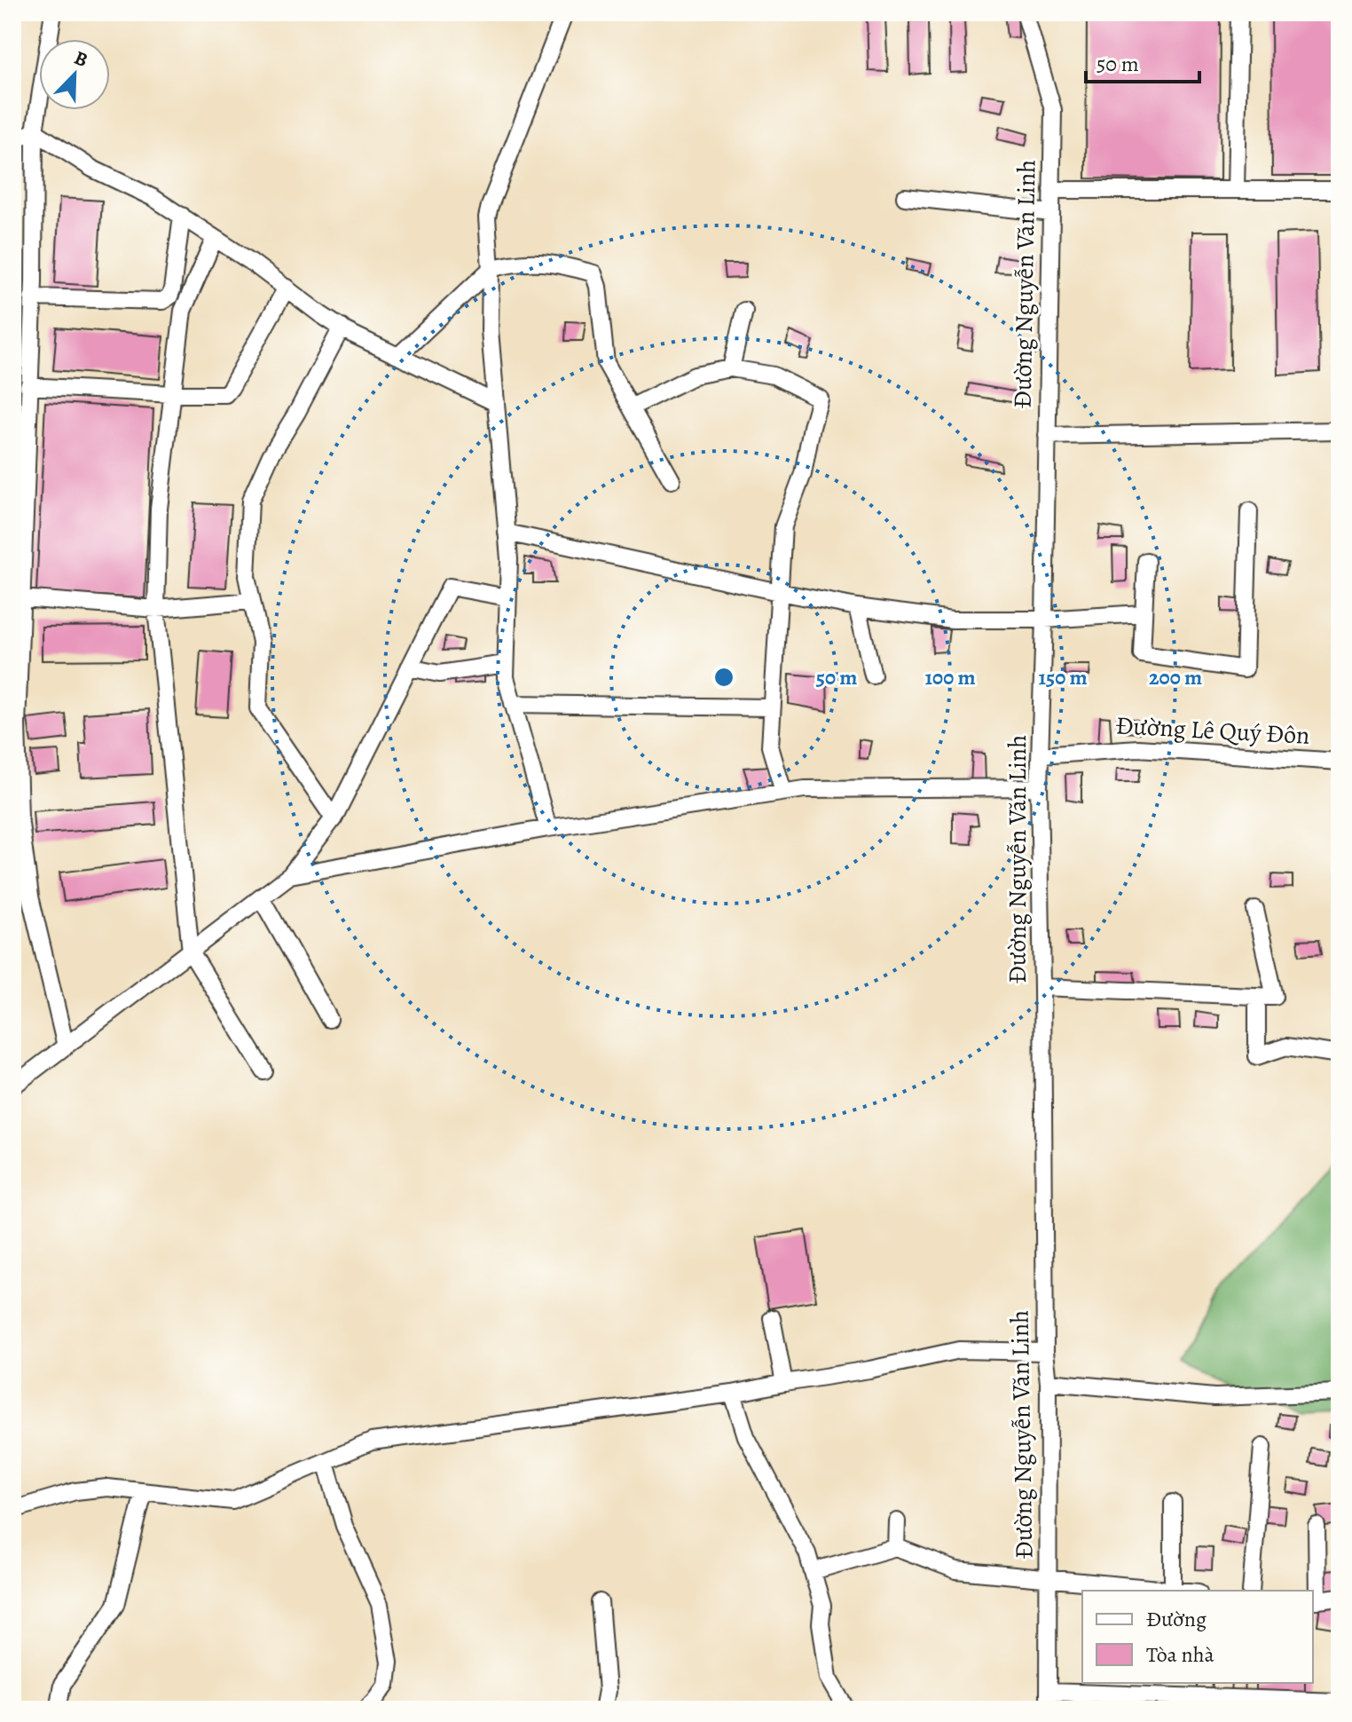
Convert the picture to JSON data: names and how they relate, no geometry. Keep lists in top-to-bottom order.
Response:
{
  "streets": {
    "street": ["Đường Nguyễn Văn Linh", "Đường Lê Quý Đôn"]
  },
  "crossings": [
    ["Đường Nguyễn Văn Linh", "Đường Lê Quý Đôn"]
  ],
  "legend": ["Đường", "Tòa nhà"],
  "scale_bar": "50 m",
  "north": "top right",
  "rings": [
    "50 m",
    "100 m",
    "150 m",
    "200 m"
  ]
}
